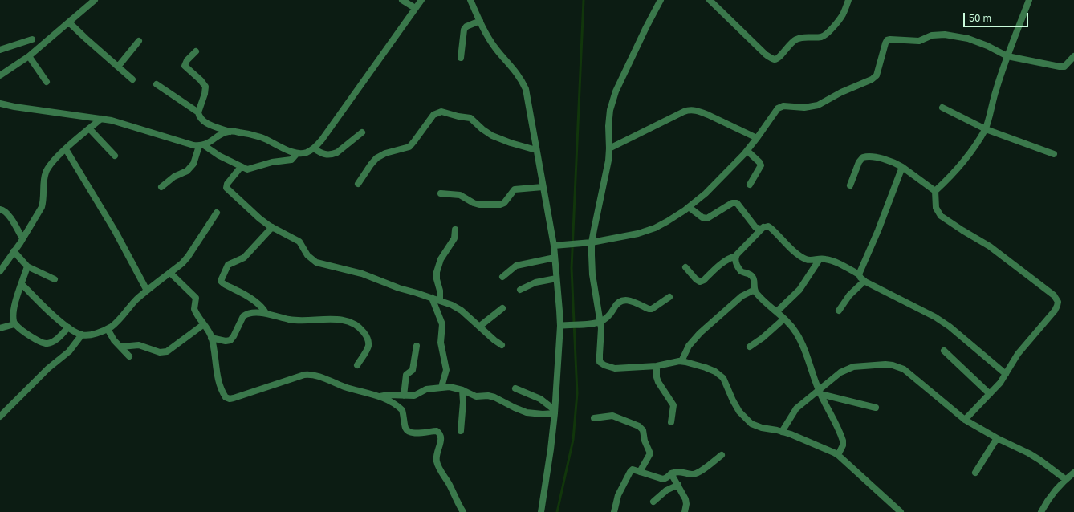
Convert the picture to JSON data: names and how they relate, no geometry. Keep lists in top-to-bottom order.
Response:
{
  "scale_bar": "50 m"
}
